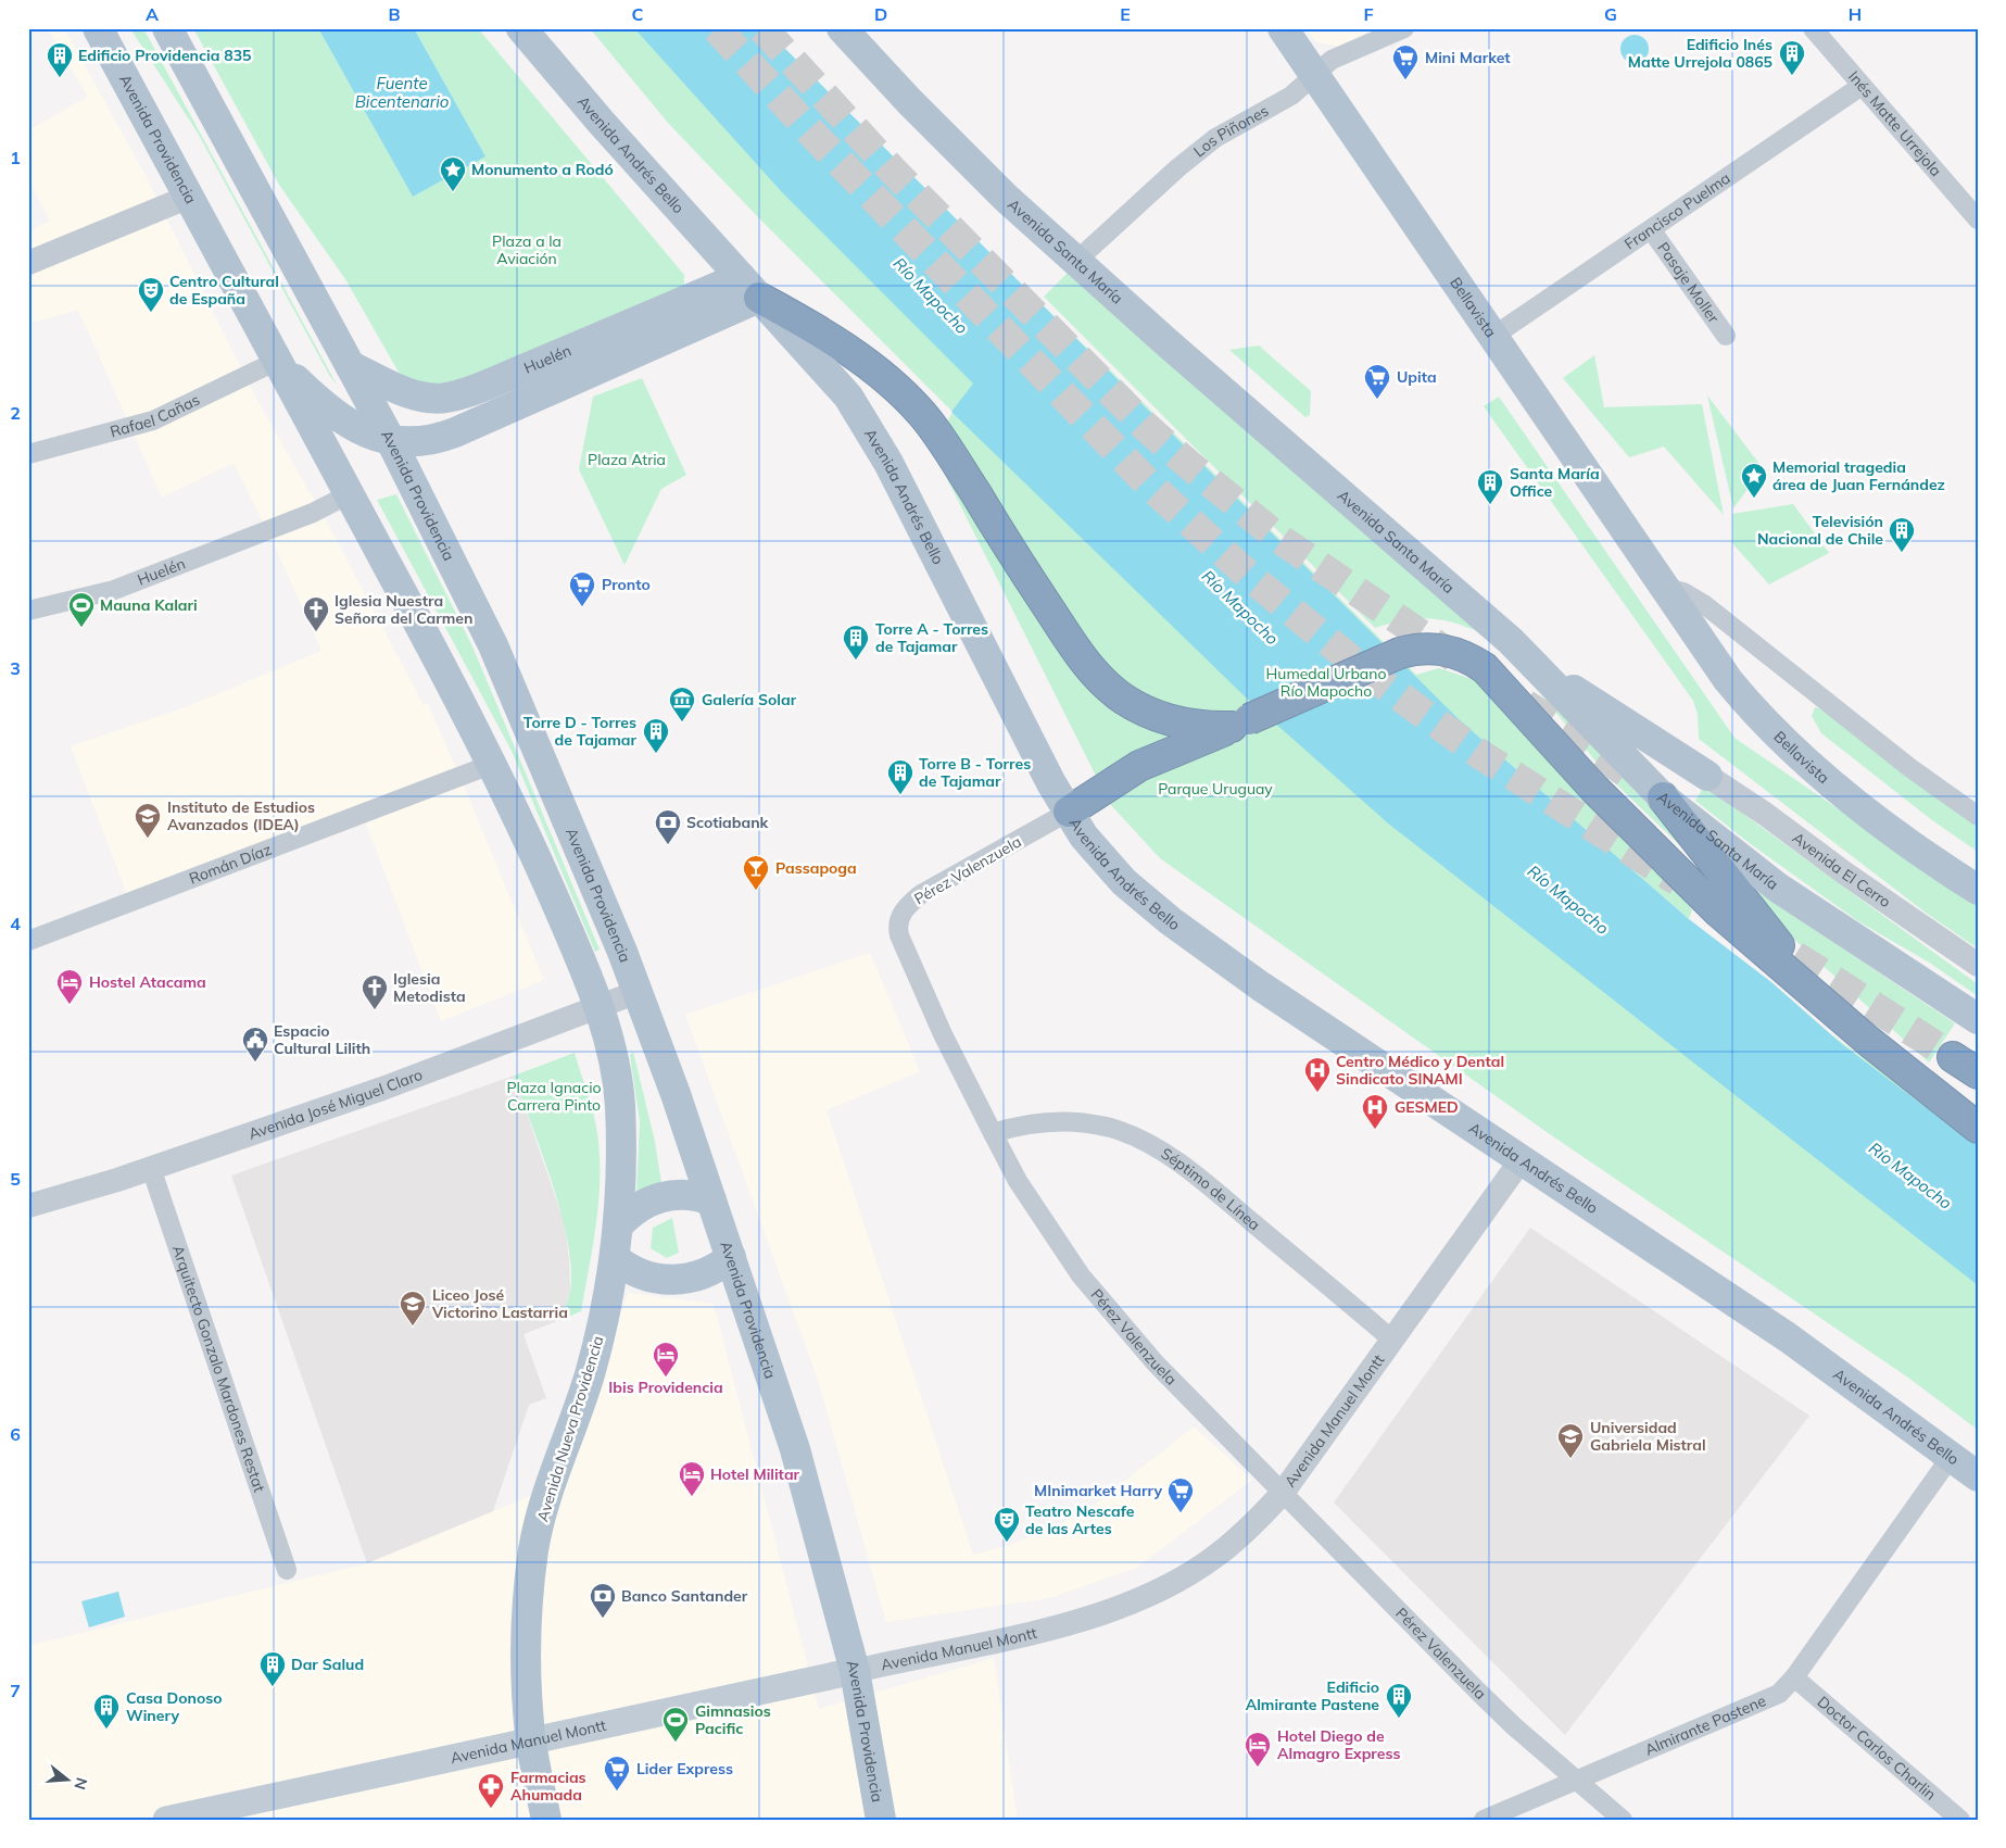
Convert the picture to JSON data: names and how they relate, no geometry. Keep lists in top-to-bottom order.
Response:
{
  "streets": {
    "main road": [
      "Avenida Providencia",
      "Avenida Andrés Bello",
      "Avenida Santa María",
      "Bellavista",
      "Huelén",
      "Avenida Manuel Montt",
      "Avenida Nueva Providencia"
    ],
    "street": [
      "Inés Matte Urrejola",
      "Los Piñones",
      "Francisco Puelma",
      "Pasaje Moller",
      "Rafael Cañas",
      "Román Díaz",
      "Avenida El Cerro",
      "Pérez Valenzuela",
      "Avenida José Miguel Claro",
      "Séptimo de Línea",
      "Arquitecto Gonzalo Mardones Restat",
      "Almirante Pastene",
      "Doctor Carlos Charlin"
    ]
  },
  "crossings": [
    ["Inés Matte Urrejola", "Francisco Puelma"],
    ["Los Piñones", "Avenida Santa María"],
    ["Los Piñones", "Bellavista"],
    ["Avenida Providencia", "Huelén"],
    ["Avenida Providencia", "Rafael Cañas"],
    ["Avenida Providencia", "Román Díaz"],
    ["Avenida Providencia", "Avenida José Miguel Claro"],
    ["Avenida Providencia", "Avenida Manuel Montt"],
    ["Avenida Providencia", "Avenida Nueva Providencia"],
    ["Avenida Andrés Bello", "Huelén"],
    ["Avenida Andrés Bello", "Pérez Valenzuela"],
    ["Avenida Andrés Bello", "Avenida Manuel Montt"],
    ["Avenida Andrés Bello", "Almirante Pastene"],
    ["Francisco Puelma", "Pasaje Moller"],
    ["Francisco Puelma", "Bellavista"],
    ["Huelén", "Rafael Cañas"],
    ["Pérez Valenzuela", "Séptimo de Línea"],
    ["Pérez Valenzuela", "Avenida Manuel Montt"],
    ["Pérez Valenzuela", "Almirante Pastene"],
    ["Avenida José Miguel Claro", "Arquitecto Gonzalo Mardones Restat"],
    ["Avenida José Miguel Claro", "Avenida Nueva Providencia"],
    ["Séptimo de Línea", "Avenida Manuel Montt"],
    ["Avenida Manuel Montt", "Avenida Nueva Providencia"],
    ["Almirante Pastene", "Doctor Carlos Charlin"]
  ],
  "water": ["Fuente Bicentenario", "Río Mapocho"],
  "parks": [
    "Plaza a la Aviación",
    "Plaza Atria",
    "Humedal Urbano Río Mapocho",
    "Parque Uruguay",
    "Plaza Ignacio Carrera Pinto"
  ],
  "places": {
    "building": [
      "Edificio Inés Matte Urrejola 0865",
      "Edificio Providencia 835",
      "Santa María Office",
      "Televisión Nacional de Chile",
      "Torre A - Torres de Tajamar",
      "Torre D - Torres de Tajamar",
      "Torre B - Torres de Tajamar",
      "Dar Salud",
      "Edificio Almirante Pastene",
      "Casa Donoso Winery"
    ],
    "supermarket": [
      "Mini Market",
      "Upita",
      "Pronto",
      "MInimarket Harry",
      "Lider Express"
    ],
    "place": ["Monumento a Rodó", "Memorial tragedia área de Juan Fernández"],
    "theatre": ["Centro Cultural de España", "Teatro Nescafe de las Artes"],
    "sports": ["Mauna Kalari", "Gimnasios Pacific"],
    "church": ["Iglesia Nuestra Señora del Carmen", "Iglesia Metodista"],
    "museum": ["Galería Solar"],
    "school or university": ["Instituto de Estudios Avanzados (IDEA)", "Liceo José Victorino Lastarria", "Universidad Gabriela Mistral"],
    "bank": ["Scotiabank", "Banco Santander"],
    "bar": ["Passapoga"],
    "hotel": [
      "Hostel Atacama",
      "Ibis Providencia",
      "Hotel Militar",
      "Hotel Diego de Almagro Express"
    ],
    "public building": ["Espacio Cultural Lilith"],
    "hospital": ["Centro Médico y Dental Sindicato SINAMI", "GESMED"],
    "pharmacy": ["Farmacias Ahumada"]
  },
  "north": "right",
  "grid": {
    "columns": [
      "A",
      "B",
      "C",
      "D",
      "E",
      "F",
      "G",
      "H"
    ],
    "rows": [
      "1",
      "2",
      "3",
      "4",
      "5",
      "6",
      "7"
    ]
  }
}
